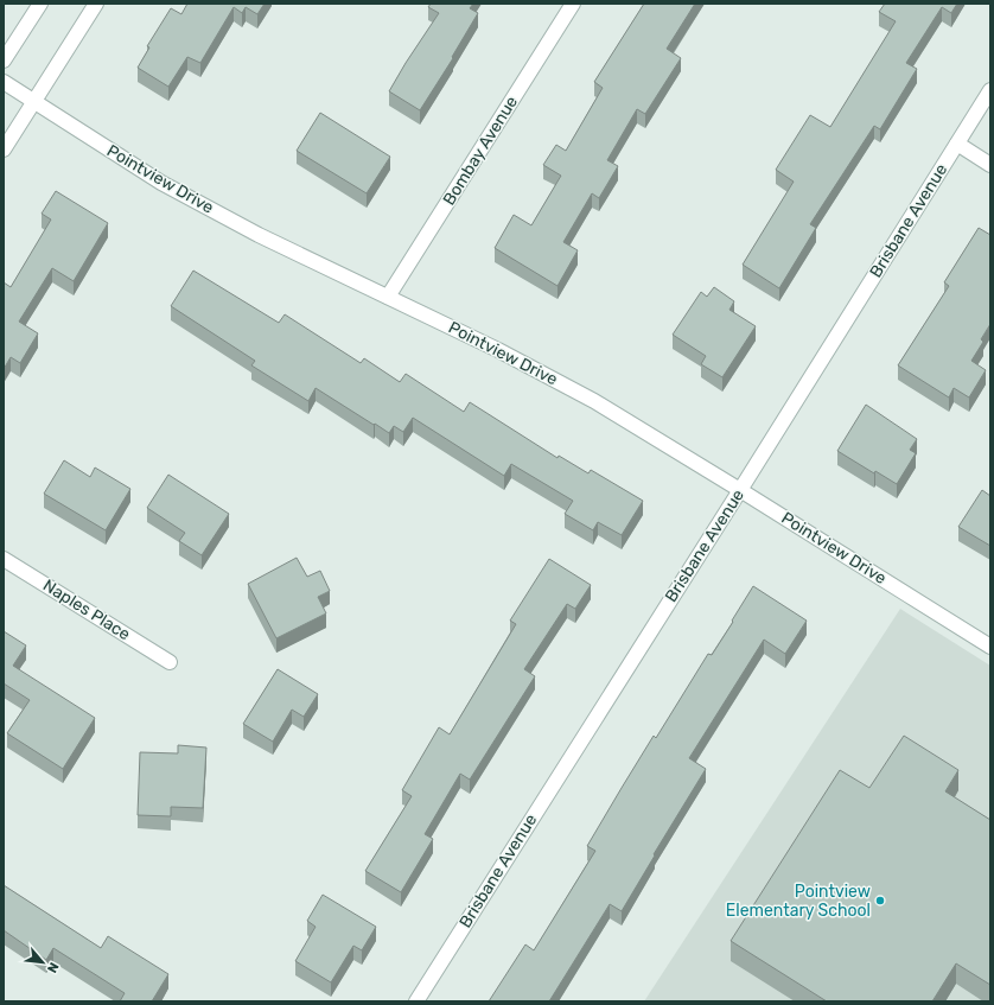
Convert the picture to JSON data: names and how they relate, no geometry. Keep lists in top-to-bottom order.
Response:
{
  "streets": {
    "street": [
      "Bombay Avenue",
      "Pointview Drive",
      "Brisbane Avenue",
      "Naples Place"
    ]
  },
  "crossings": [
    ["Bombay Avenue", "Pointview Drive"],
    ["Pointview Drive", "Brisbane Avenue"]
  ],
  "places": ["Pointview Elementary School"],
  "north": "bottom right"
}
